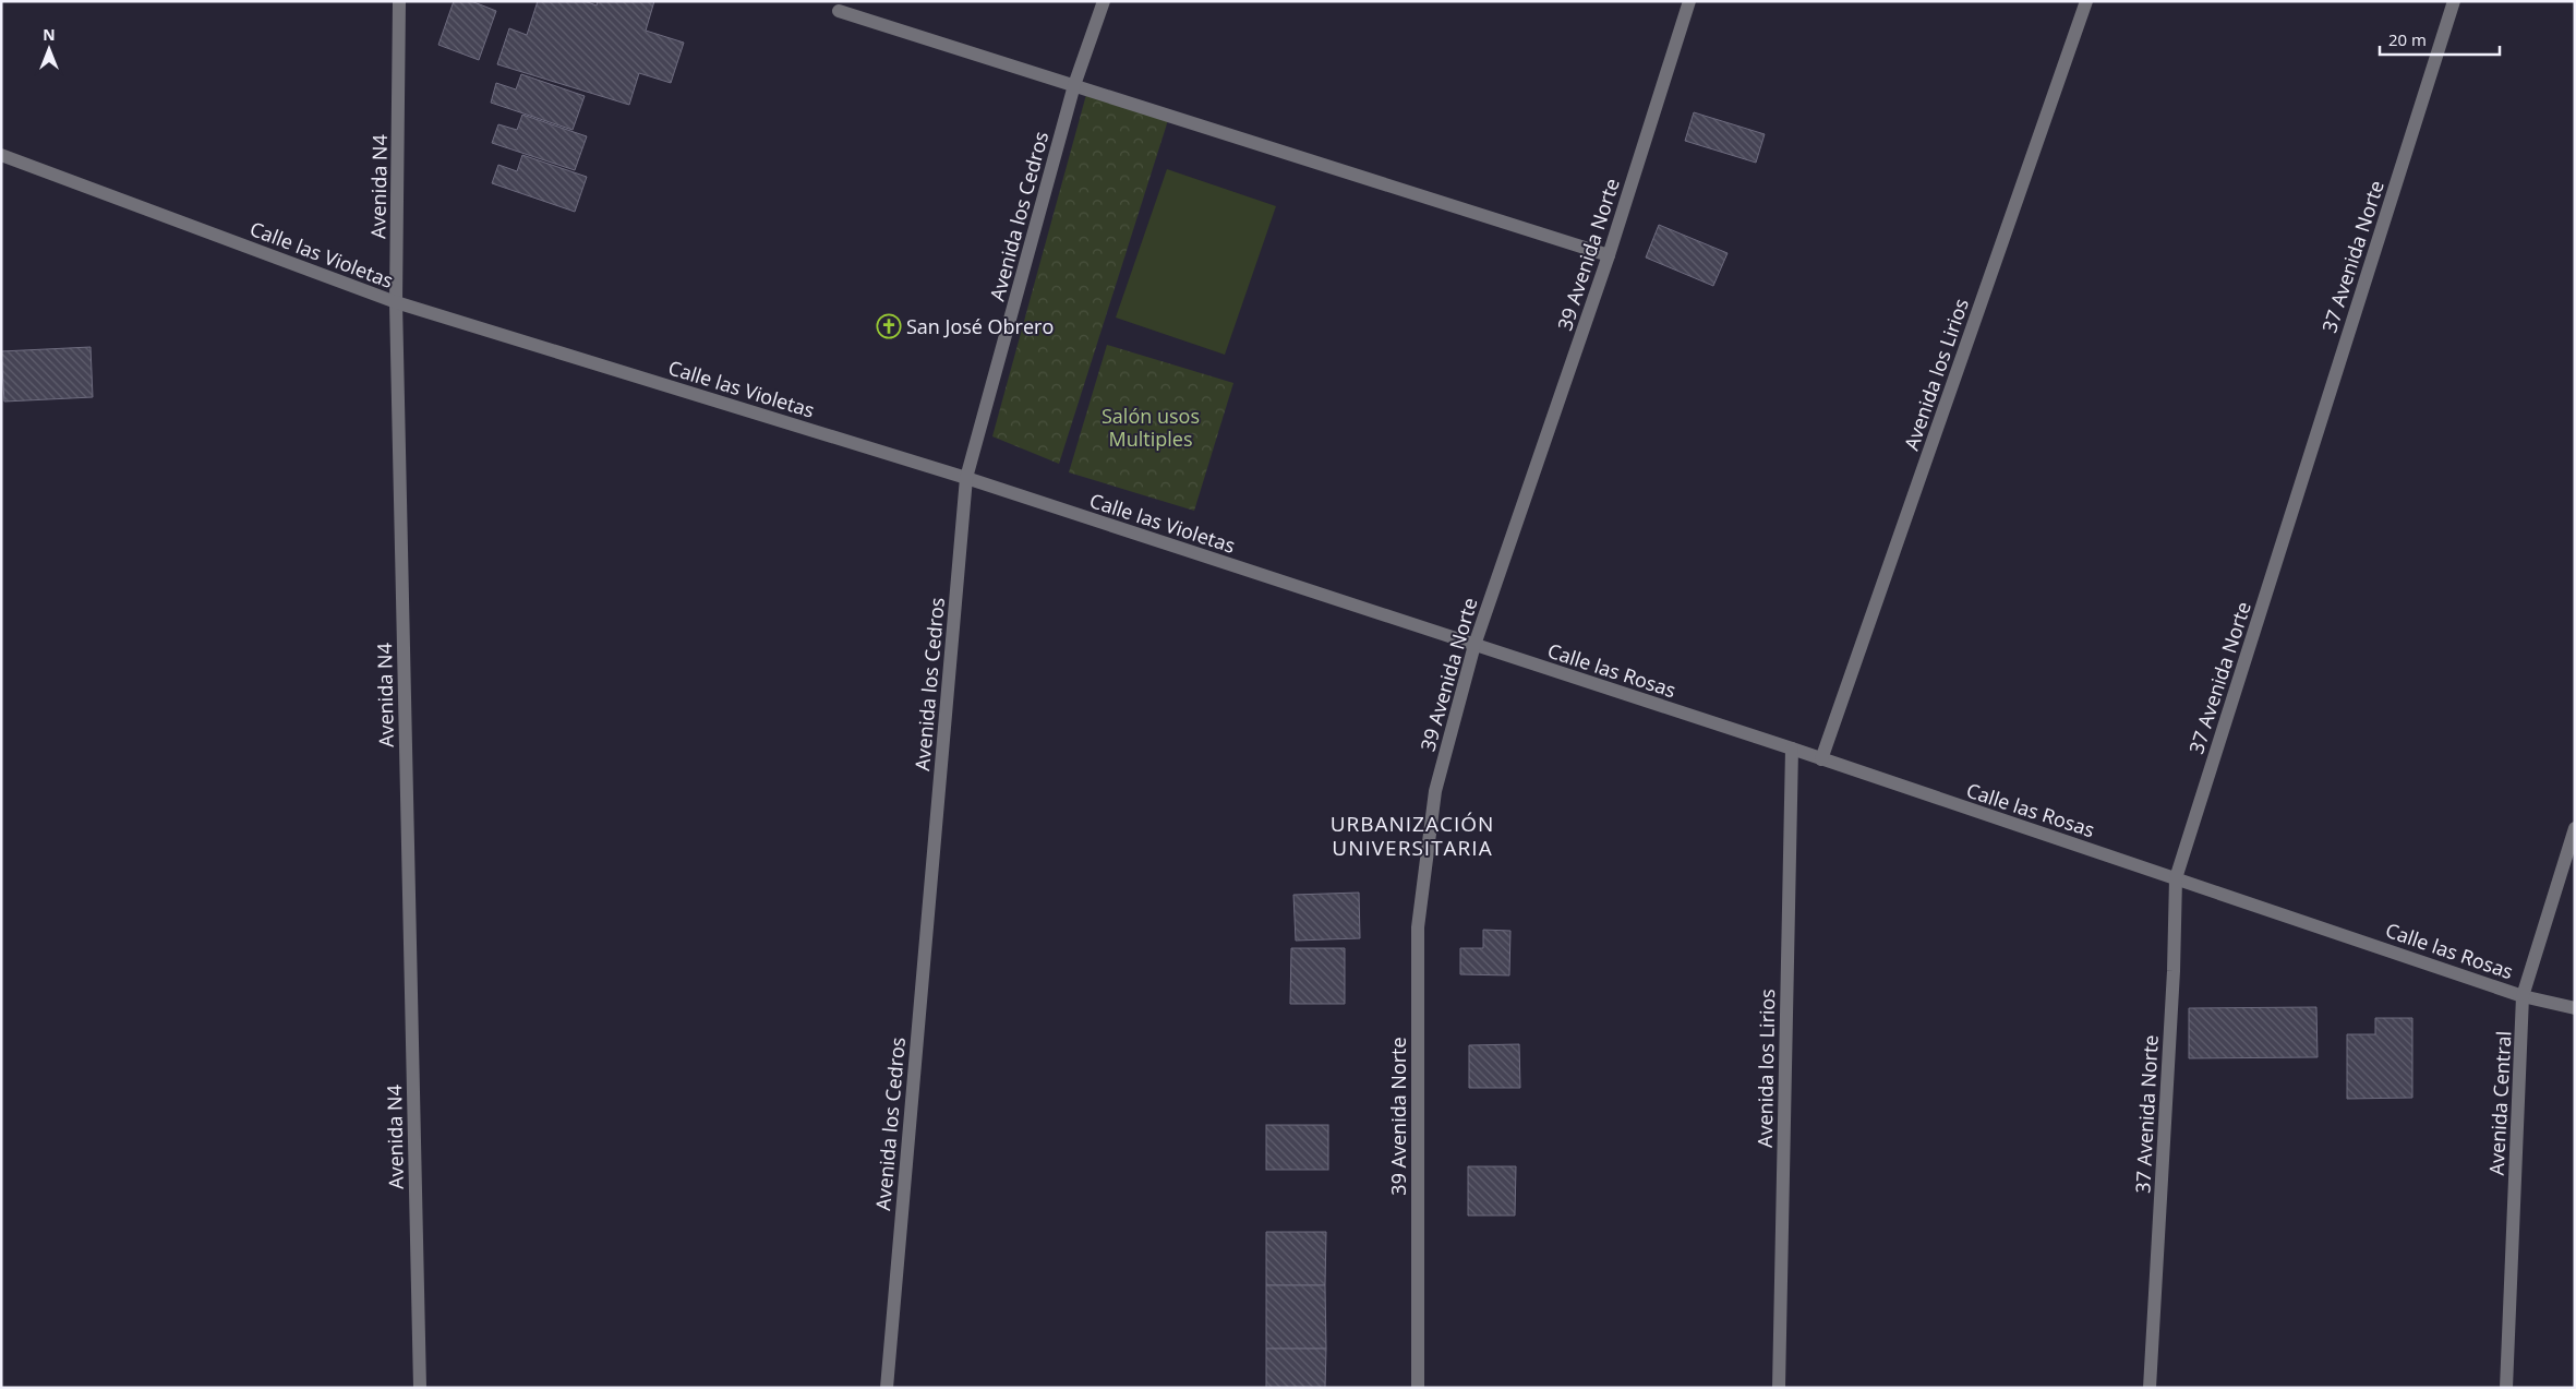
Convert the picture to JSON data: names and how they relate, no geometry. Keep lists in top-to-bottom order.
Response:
{
  "streets": {
    "street": [
      "Avenida N4",
      "Avenida los Cedros",
      "Calle las Violetas",
      "39 Avenida Norte",
      "37 Avenida Norte",
      "Avenida los Lirios",
      "Calle las Rosas",
      "Avenida Central"
    ]
  },
  "crossings": [
    ["Avenida N4", "Calle las Violetas"],
    ["Avenida los Cedros", "Calle las Violetas"],
    ["Calle las Violetas", "39 Avenida Norte"],
    ["Calle las Violetas", "Calle las Rosas"],
    ["39 Avenida Norte", "Calle las Rosas"],
    ["37 Avenida Norte", "Calle las Rosas"],
    ["Avenida los Lirios", "Calle las Rosas"],
    ["Calle las Rosas", "Avenida Central"]
  ],
  "districts": ["URBANIZACIÓN UNIVERSITARIA"],
  "parks": ["Salón usos Multiples"],
  "places": {
    "church": ["San José Obrero"]
  },
  "scale_bar": "20 m",
  "north": "top"
}
